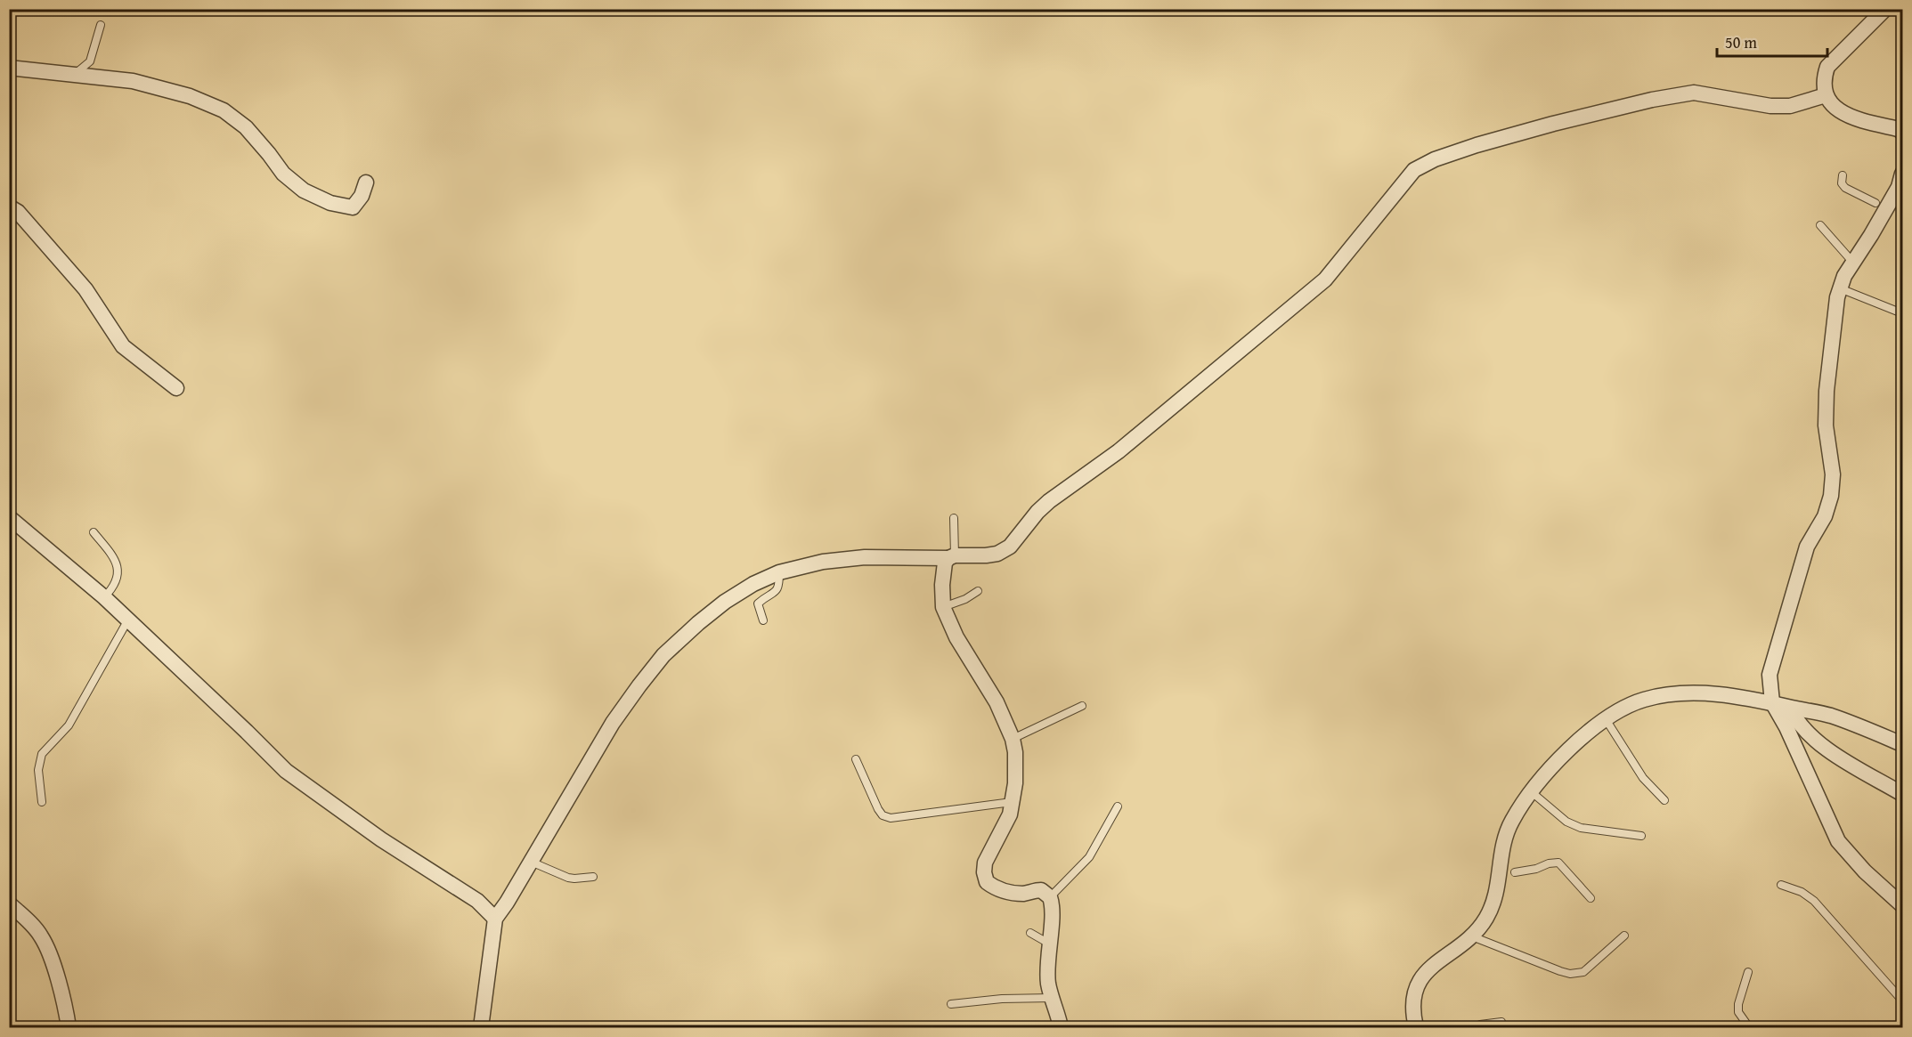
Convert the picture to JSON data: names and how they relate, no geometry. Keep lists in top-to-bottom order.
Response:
{
  "scale_bar": "50 m"
}
